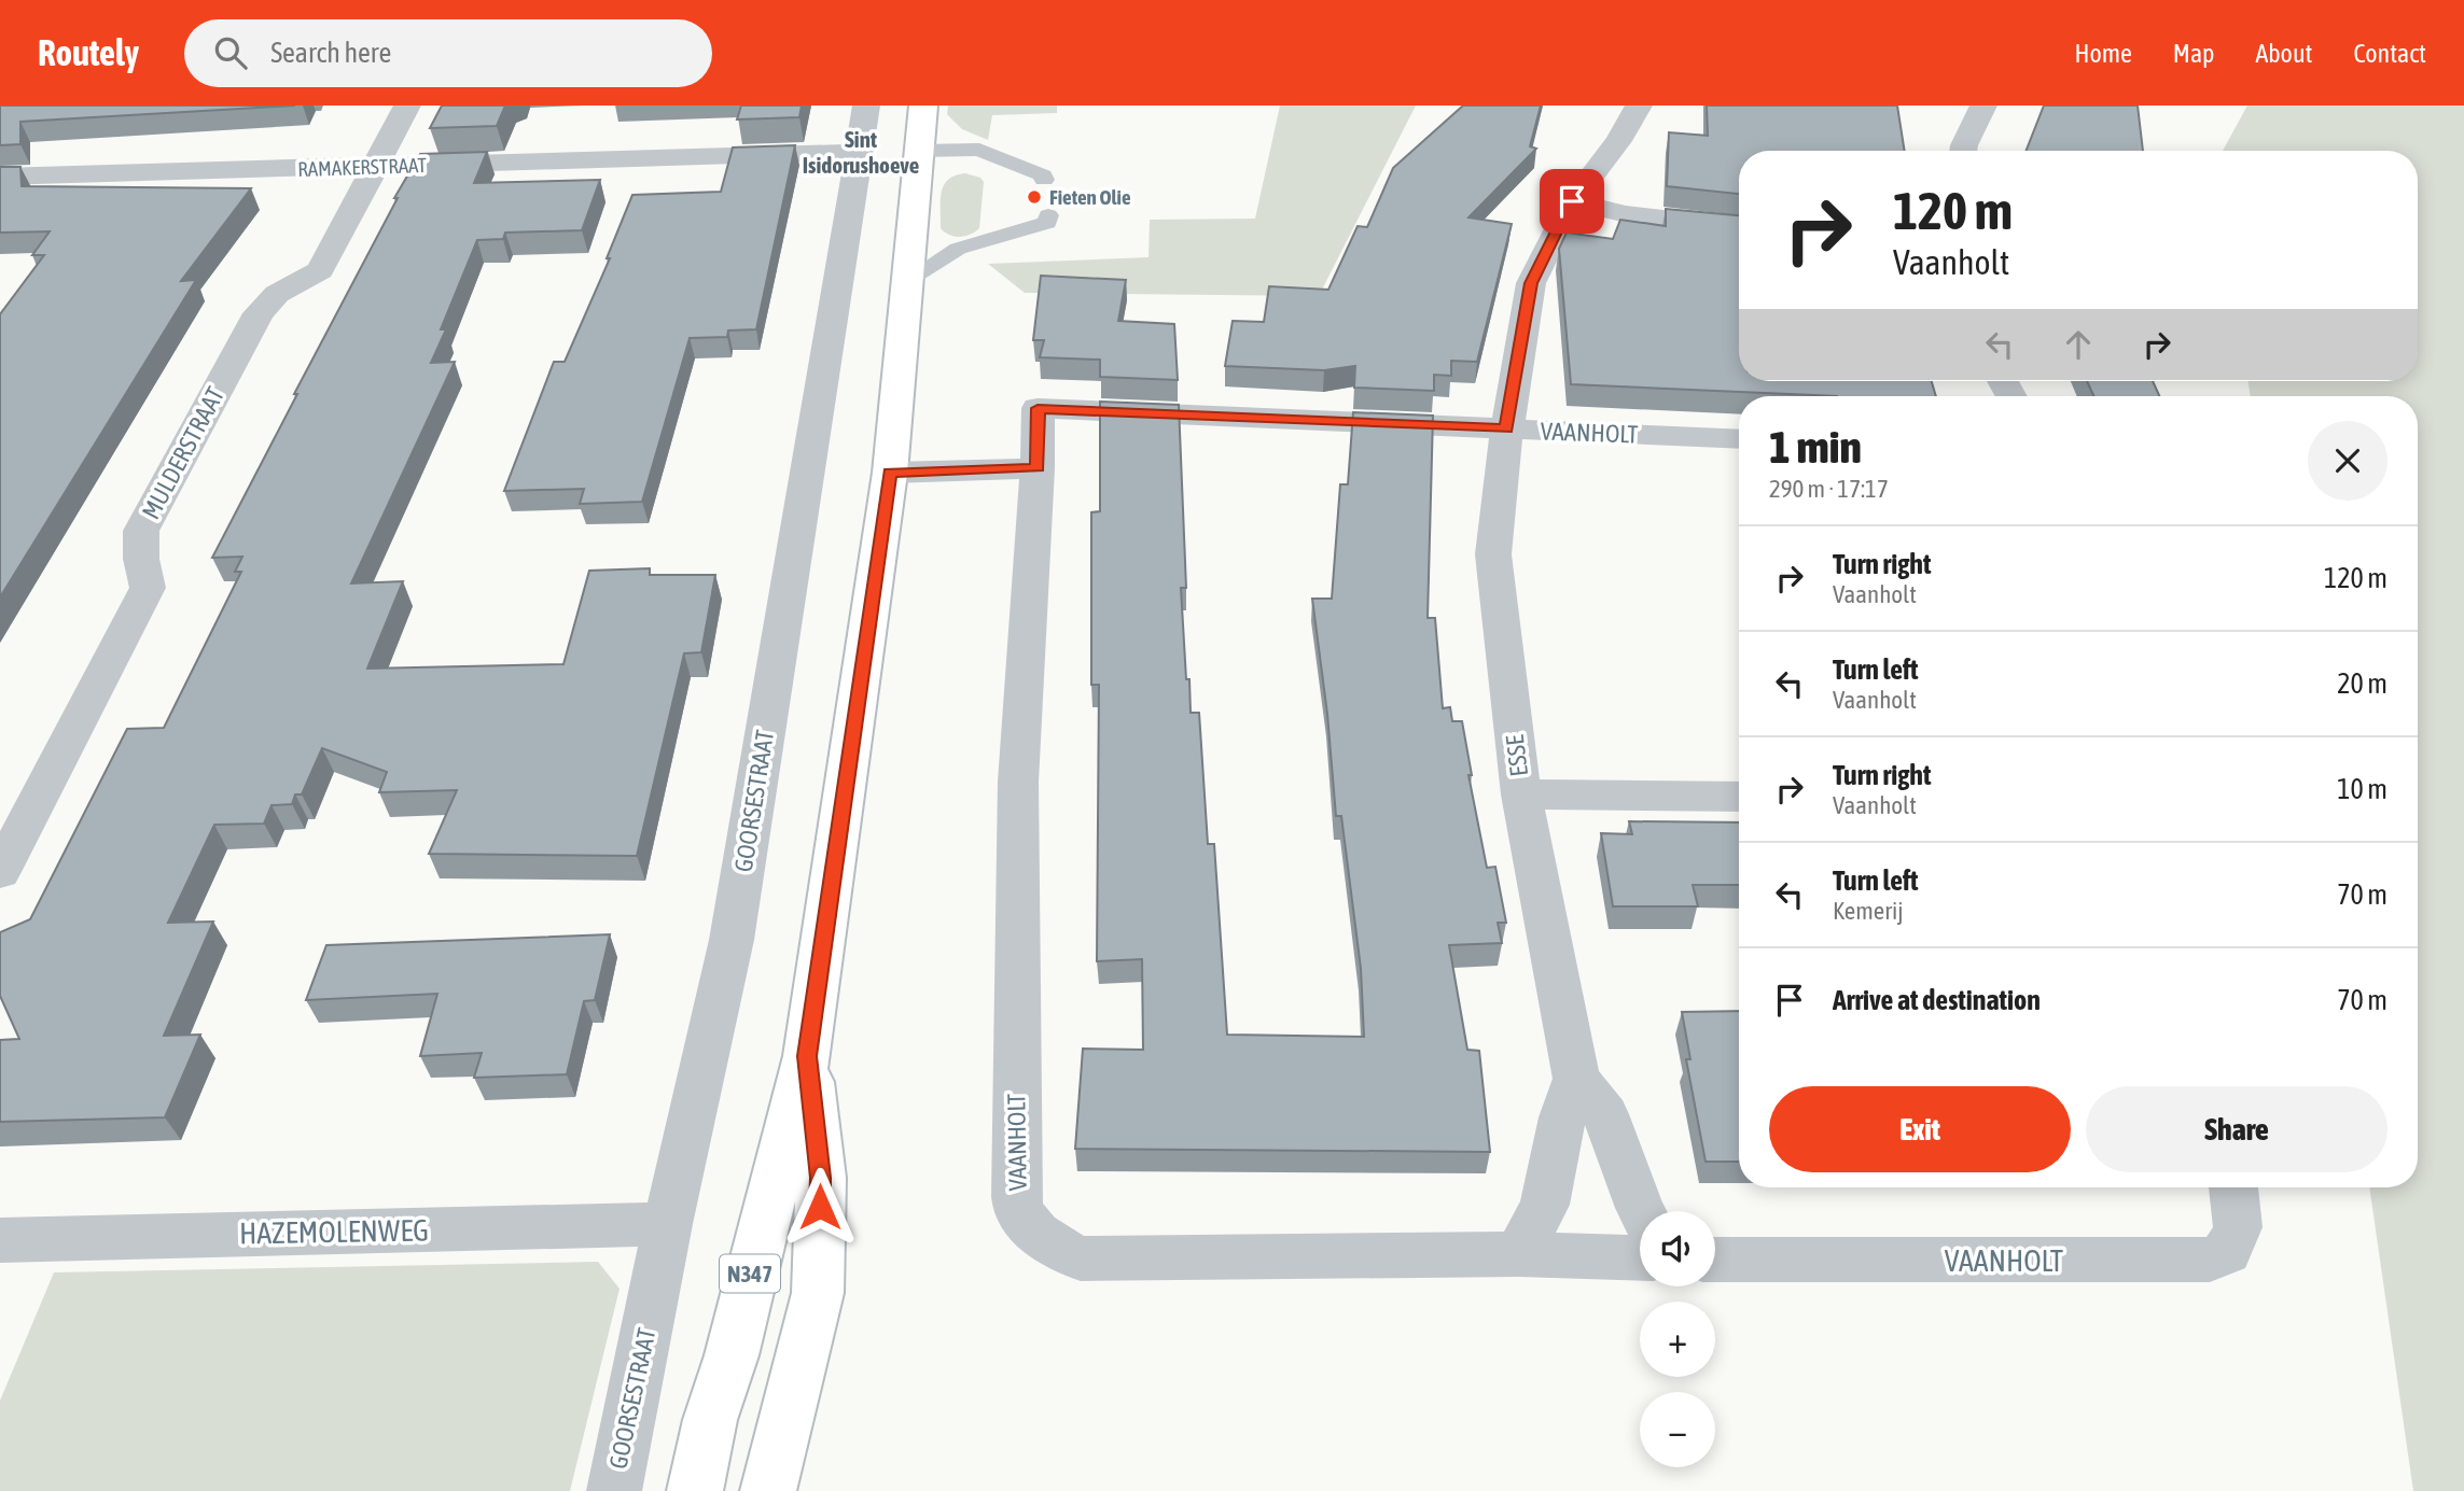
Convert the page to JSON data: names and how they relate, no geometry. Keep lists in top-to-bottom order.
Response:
{
  "streets": {
    "main road": ["N347"],
    "street": [
      "RAMAKERSTRAAT",
      "VAANHOLT",
      "MULDERSTRAAT",
      "ESSE",
      "GOORSESTRAAT",
      "HAZEMOLENWEG"
    ]
  },
  "crossings": [
    ["RAMAKERSTRAAT", "MULDERSTRAAT"],
    ["RAMAKERSTRAAT", "GOORSESTRAAT"],
    ["VAANHOLT", "ESSE"],
    ["GOORSESTRAAT", "HAZEMOLENWEG"]
  ],
  "districts": ["Sint Isidorushoeve"],
  "places": ["Fieten Olie"],
  "page": {
    "header": "Routely",
    "search": "Search here",
    "nav": [
      "Home",
      "Map",
      "About",
      "Contact"
    ],
    "turn": ["120 m", "Vaanholt"],
    "heading": ["1 min", "290 m · 17:17"],
    "list": [
      {
        "name": "Turn right",
        "note": "Vaanholt",
        "value": "120 m"
      },
      {
        "name": "Turn left",
        "note": "Vaanholt",
        "value": "20 m"
      },
      {
        "name": "Turn right",
        "note": "Vaanholt",
        "value": "10 m"
      },
      {
        "name": "Turn left",
        "note": "Kemerij",
        "value": "70 m"
      },
      {
        "name": "Arrive at destination",
        "value": "70 m"
      }
    ],
    "buttons": ["Exit", "Share"],
    "map_buttons": ["+", "−"]
  }
}
